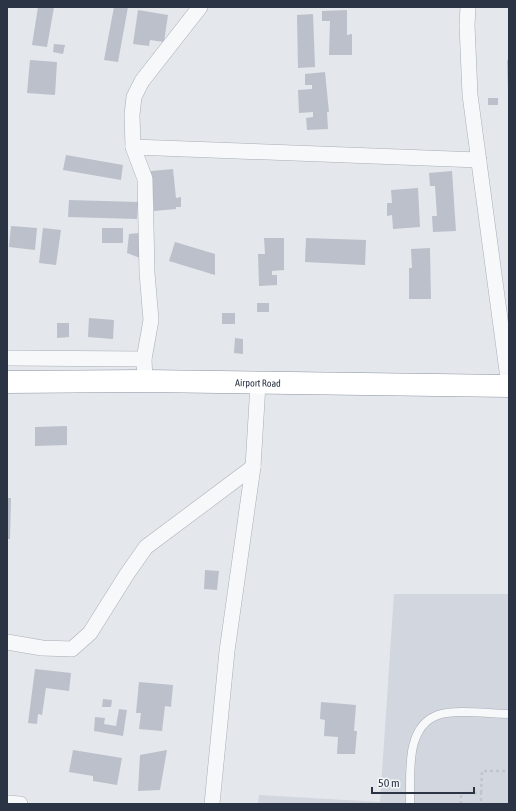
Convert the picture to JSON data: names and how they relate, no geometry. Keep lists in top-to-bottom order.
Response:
{
  "streets": {
    "highway": ["Airport Road"]
  },
  "scale_bar": "50 m"
}
